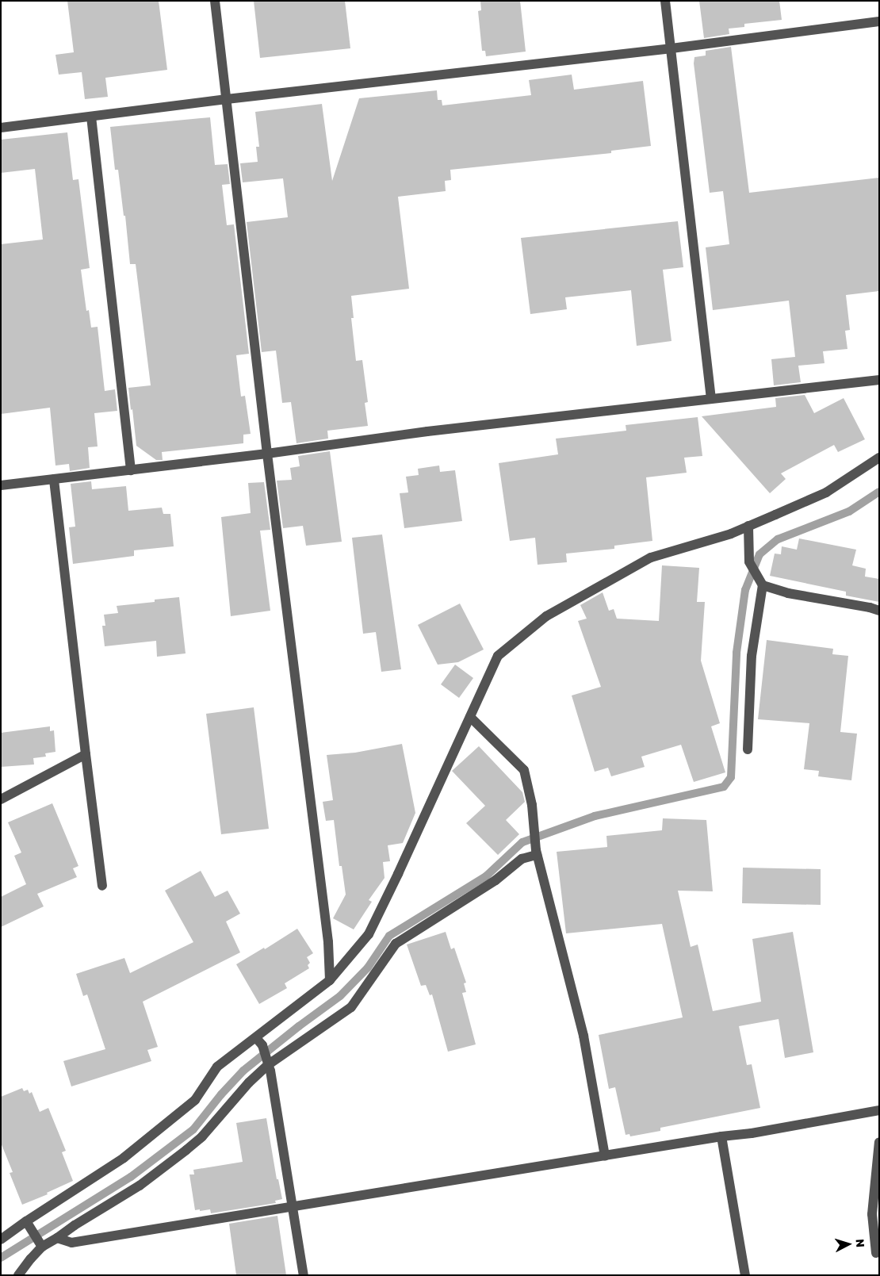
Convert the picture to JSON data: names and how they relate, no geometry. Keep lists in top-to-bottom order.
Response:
{
  "north": "right"
}
